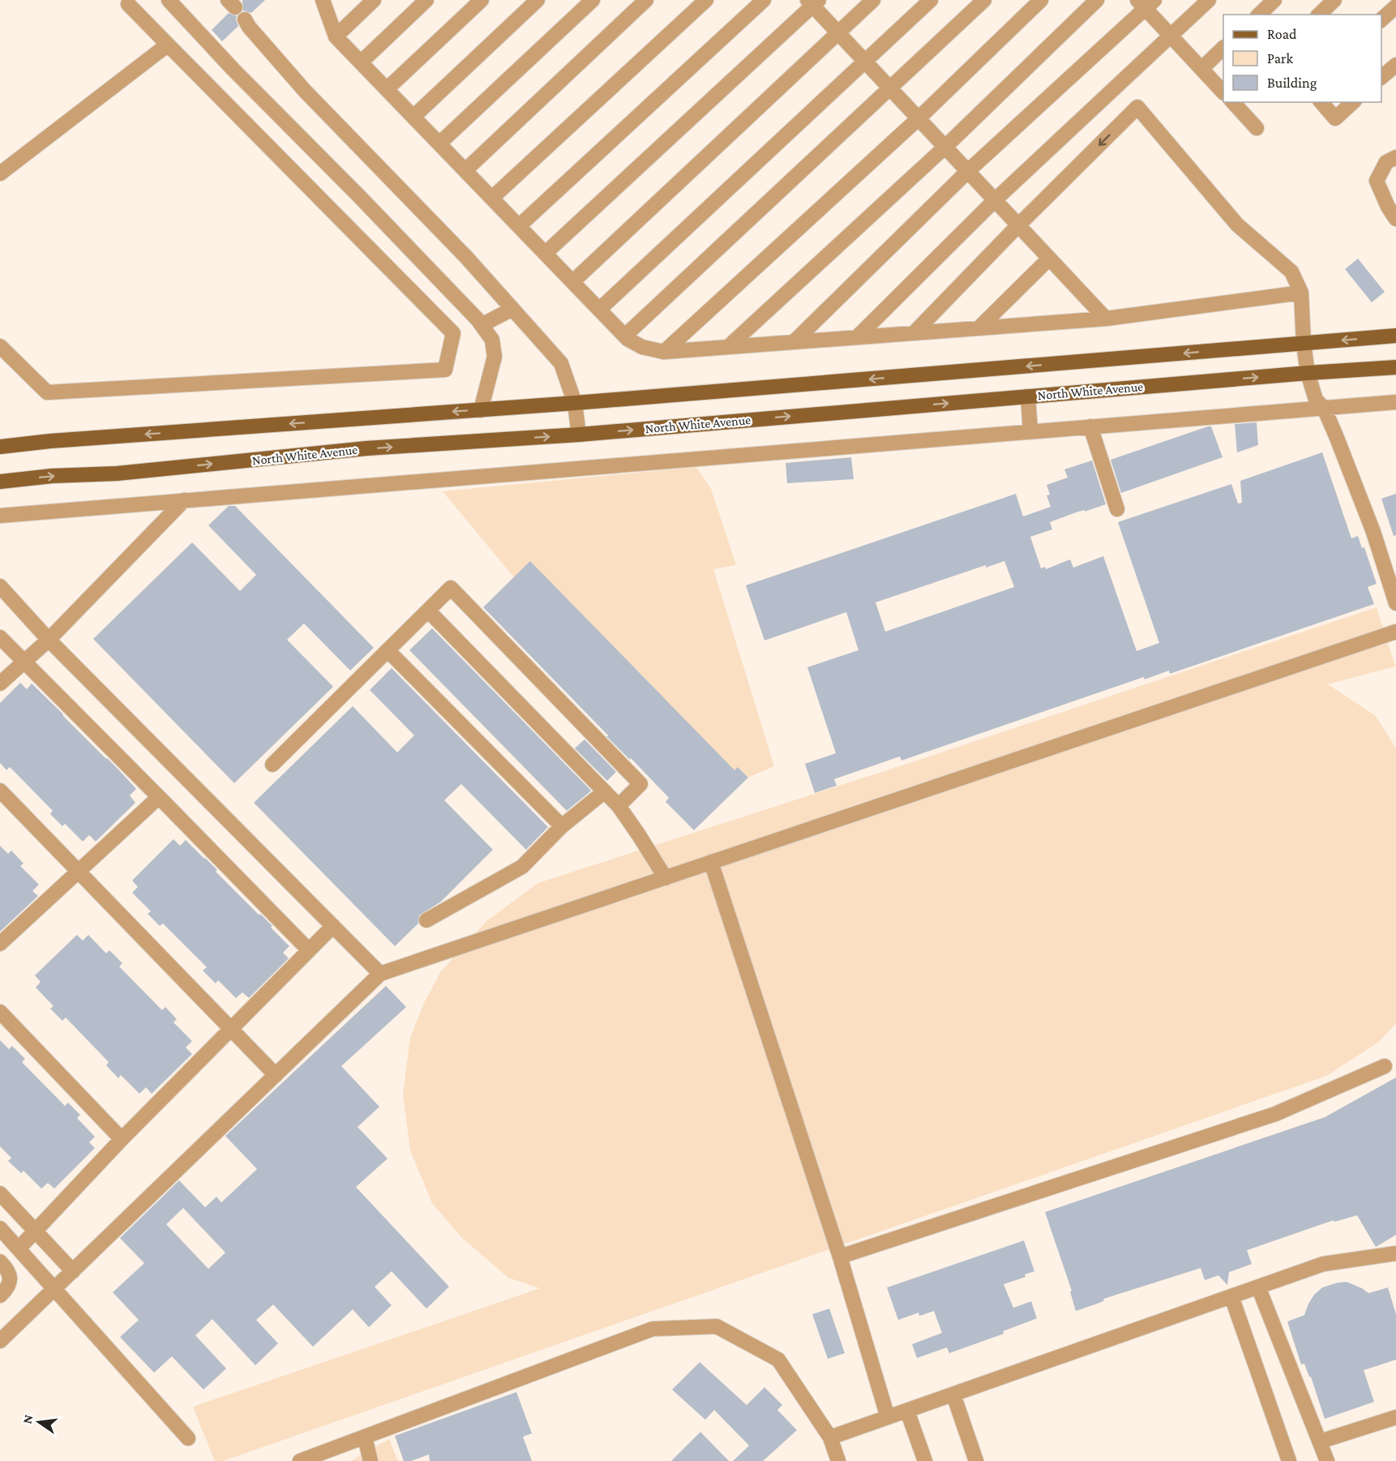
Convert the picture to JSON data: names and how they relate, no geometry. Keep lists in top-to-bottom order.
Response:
{
  "streets": {
    "main road": ["North White Avenue"]
  },
  "legend": ["Road", "Park", "Building"],
  "north": "left"
}
